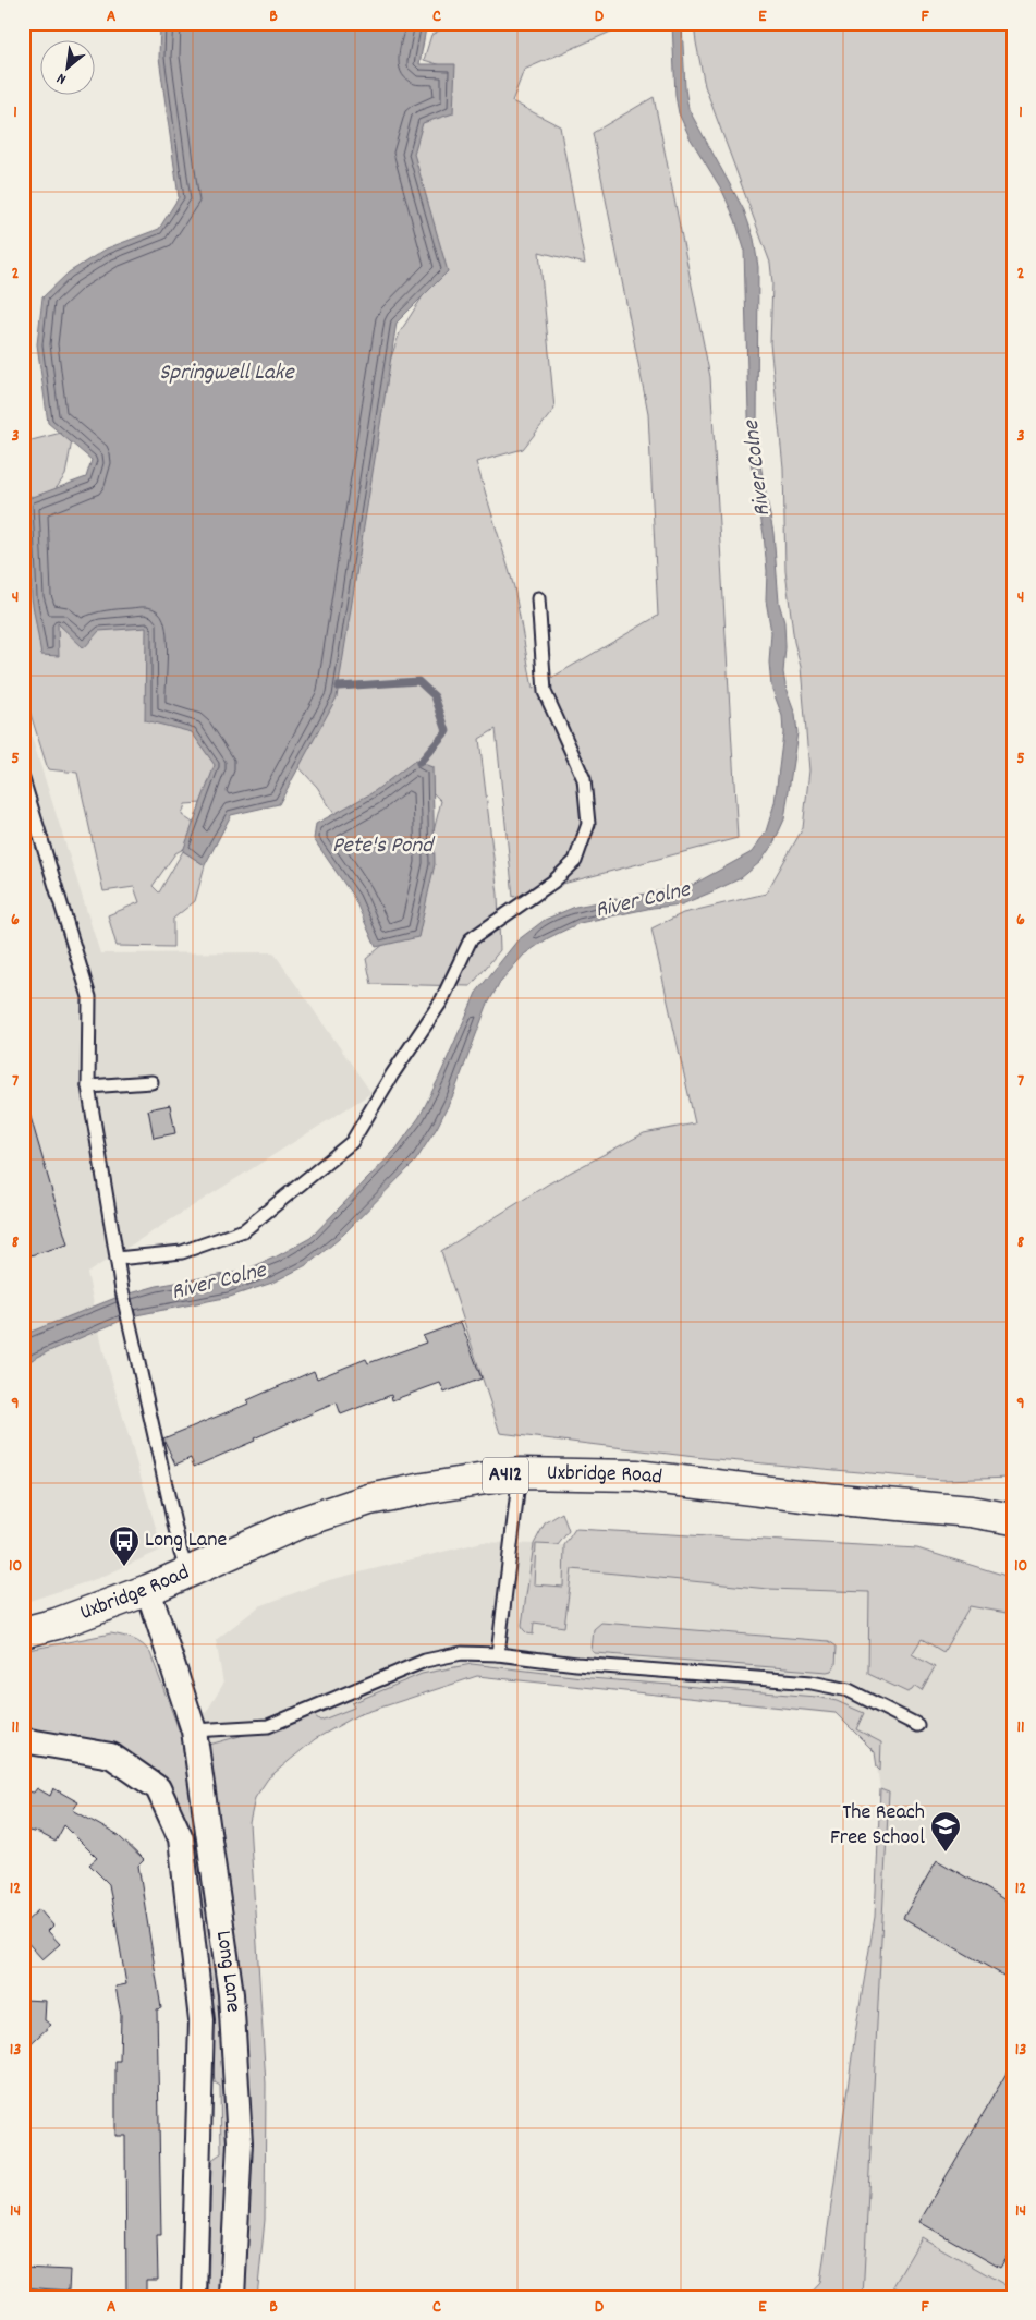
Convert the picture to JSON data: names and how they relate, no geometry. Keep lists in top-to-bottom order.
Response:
{
  "streets": {
    "main road": ["A412", "Uxbridge Road"],
    "street": ["Long Lane"]
  },
  "crossings": [
    ["Uxbridge Road", "Long Lane"]
  ],
  "water": ["Springwell Lake", "River Colne", "Pete's Pond"],
  "places": {
    "bus stop": ["Long Lane"],
    "school or university": ["The Reach Free School"]
  },
  "north": "bottom left",
  "grid": {
    "columns": [
      "A",
      "B",
      "C",
      "D",
      "E",
      "F"
    ],
    "rows": [
      "1",
      "2",
      "3",
      "4",
      "5",
      "6",
      "7",
      "8",
      "9",
      "10",
      "11",
      "12",
      "13",
      "14"
    ]
  }
}
